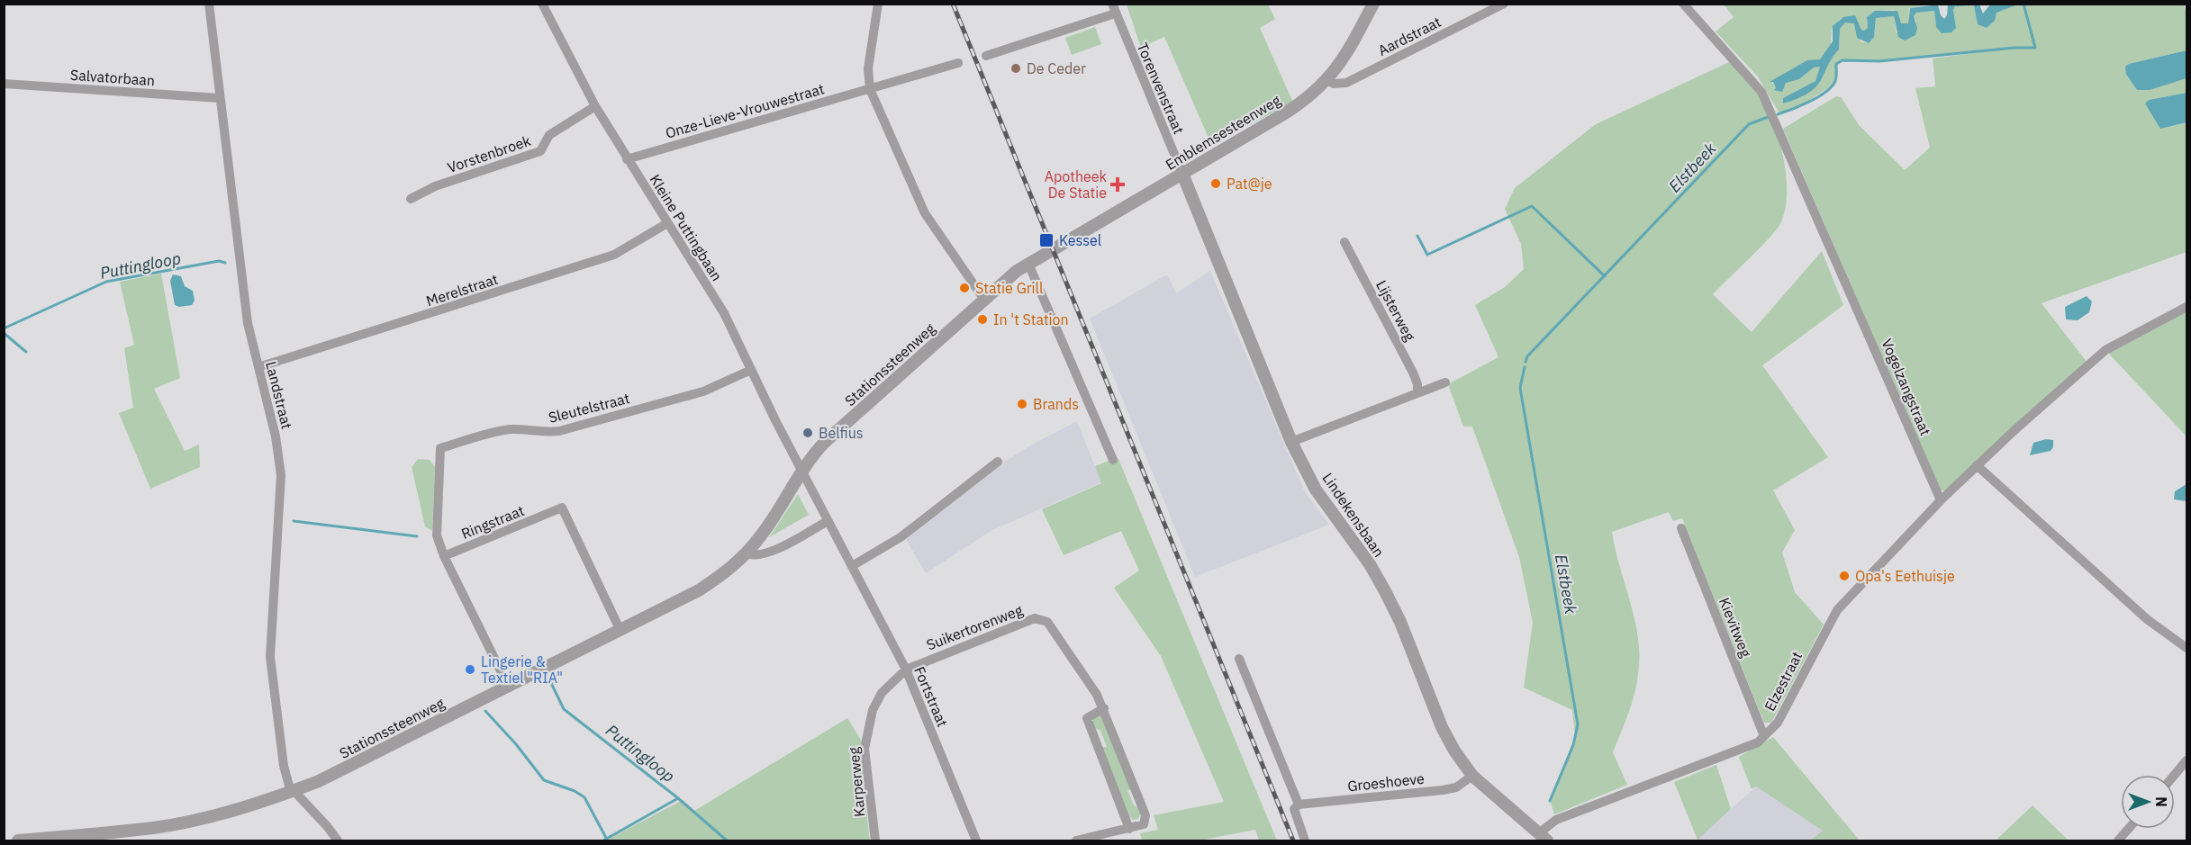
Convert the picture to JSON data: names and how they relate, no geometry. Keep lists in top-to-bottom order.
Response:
{
  "streets": {
    "street": [
      "Aardstraat",
      "Salvatorbaan",
      "Torenvenstraat",
      "Onze-Lieve-Vrouwestraat",
      "Emblemsesteenweg",
      "Vorstenbroek",
      "Kleine Puttingbaan",
      "Merelstraat",
      "Lijsterweg",
      "Stationssteenweg",
      "Vogelzangstraat",
      "Landstraat",
      "Sleutelstraat",
      "Lindekensbaan",
      "Ringstraat",
      "Suikertorenweg",
      "Kievitweg",
      "Elzestraat",
      "Fortstraat",
      "Karperweg",
      "Groeshoeve"
    ]
  },
  "crossings": [
    ["Aardstraat", "Emblemsesteenweg"],
    ["Salvatorbaan", "Landstraat"],
    ["Torenvenstraat", "Emblemsesteenweg"],
    ["Torenvenstraat", "Lindekensbaan"],
    ["Onze-Lieve-Vrouwestraat", "Kleine Puttingbaan"],
    ["Emblemsesteenweg", "Stationssteenweg"],
    ["Emblemsesteenweg", "Lindekensbaan"],
    ["Vorstenbroek", "Kleine Puttingbaan"],
    ["Kleine Puttingbaan", "Merelstraat"],
    ["Kleine Puttingbaan", "Stationssteenweg"],
    ["Kleine Puttingbaan", "Sleutelstraat"],
    ["Kleine Puttingbaan", "Fortstraat"],
    ["Merelstraat", "Landstraat"],
    ["Stationssteenweg", "Landstraat"],
    ["Stationssteenweg", "Ringstraat"],
    ["Stationssteenweg", "Fortstraat"],
    ["Vogelzangstraat", "Elzestraat"],
    ["Sleutelstraat", "Ringstraat"],
    ["Lindekensbaan", "Elzestraat"],
    ["Lindekensbaan", "Groeshoeve"],
    ["Suikertorenweg", "Fortstraat"],
    ["Suikertorenweg", "Karperweg"],
    ["Kievitweg", "Elzestraat"],
    ["Fortstraat", "Karperweg"]
  ],
  "water": ["Elstbeek", "Puttingloop"],
  "places": {
    "other": [
      "De Ceder",
      "Pat@je",
      "Statie Grill",
      "In 't Station",
      "Brands",
      "Belfius",
      "Opa's Eethuisje",
      "Lingerie & Textiel \"RIA\""
    ],
    "health": ["Apotheek De Statie"],
    "transit": ["Kessel"]
  },
  "north": "right"
}
